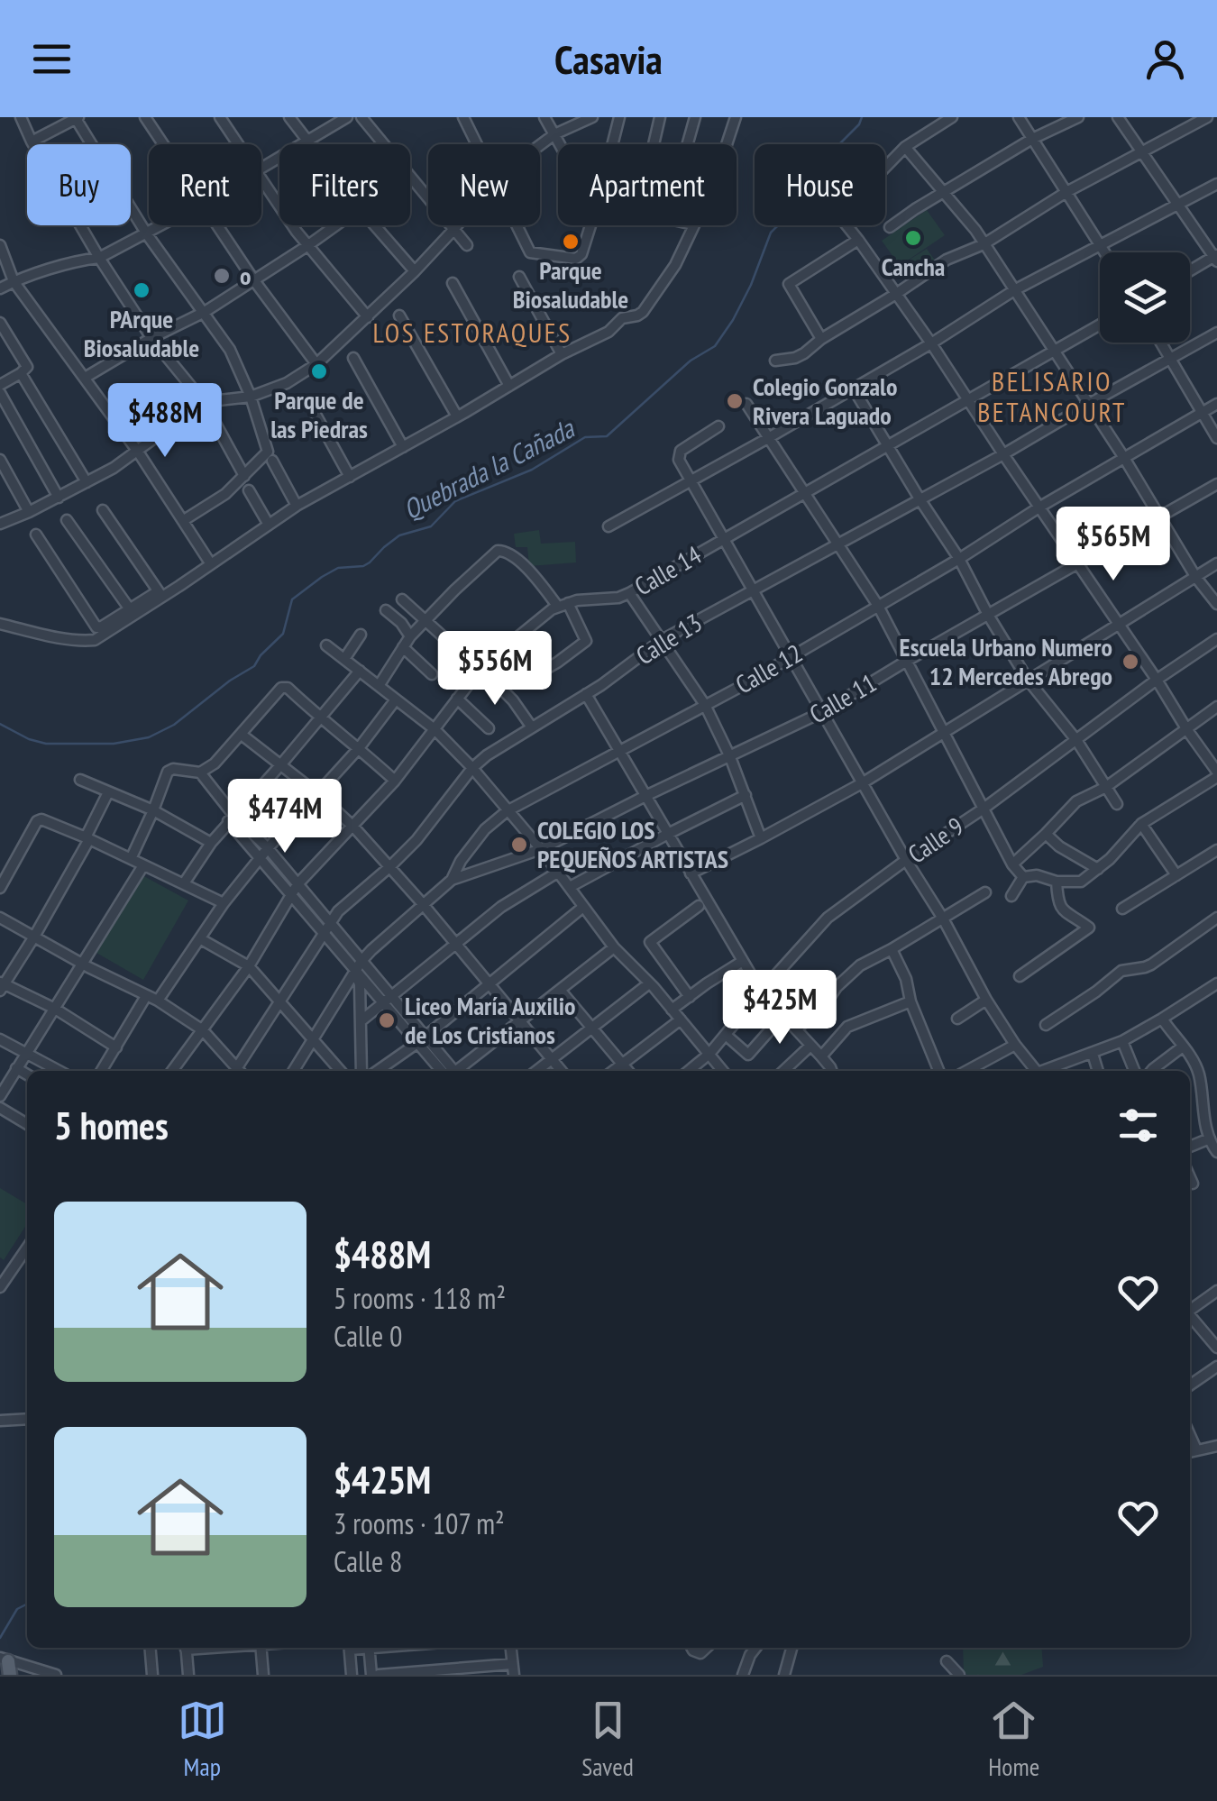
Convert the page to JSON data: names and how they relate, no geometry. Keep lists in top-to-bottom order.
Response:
{
  "streets": {
    "street": [
      "Calle 14",
      "Calle 13",
      "Calle 12",
      "Calle 11",
      "Calle 9"
    ]
  },
  "crossings": [
    ["Calle 12", "Calle 11"]
  ],
  "districts": ["LOS ESTORAQUES", "BELISARIO BETANCOURT"],
  "water": ["Quebrada la Cañada"],
  "places": [
    "Cancha",
    "Parque Biosaludable",
    "o",
    "PArque Biosaludable",
    "Parque de las Piedras",
    "Colegio Gonzalo Rivera Laguado",
    "Escuela Urbano Numero 12 Mercedes Abrego",
    "COLEGIO LOS PEQUEÑOS ARTISTAS",
    "Liceo María Auxilio de Los Cristianos"
  ],
  "page": {
    "header": "Casavia",
    "chip": [
      "Buy",
      "Rent",
      "Filters",
      "New",
      "Apartment",
      "House"
    ],
    "price": [
      "$488M",
      "$565M",
      "$556M",
      "$474M",
      "$425M"
    ],
    "heading": "5 homes",
    "list": [
      {
        "name": "$488M",
        "note": "5 rooms · 118 m² · Calle 0"
      },
      {
        "name": "$425M",
        "note": "3 rooms · 107 m² · Calle 8"
      }
    ],
    "tabs": ["Map", "Saved", "Home"]
  }
}
